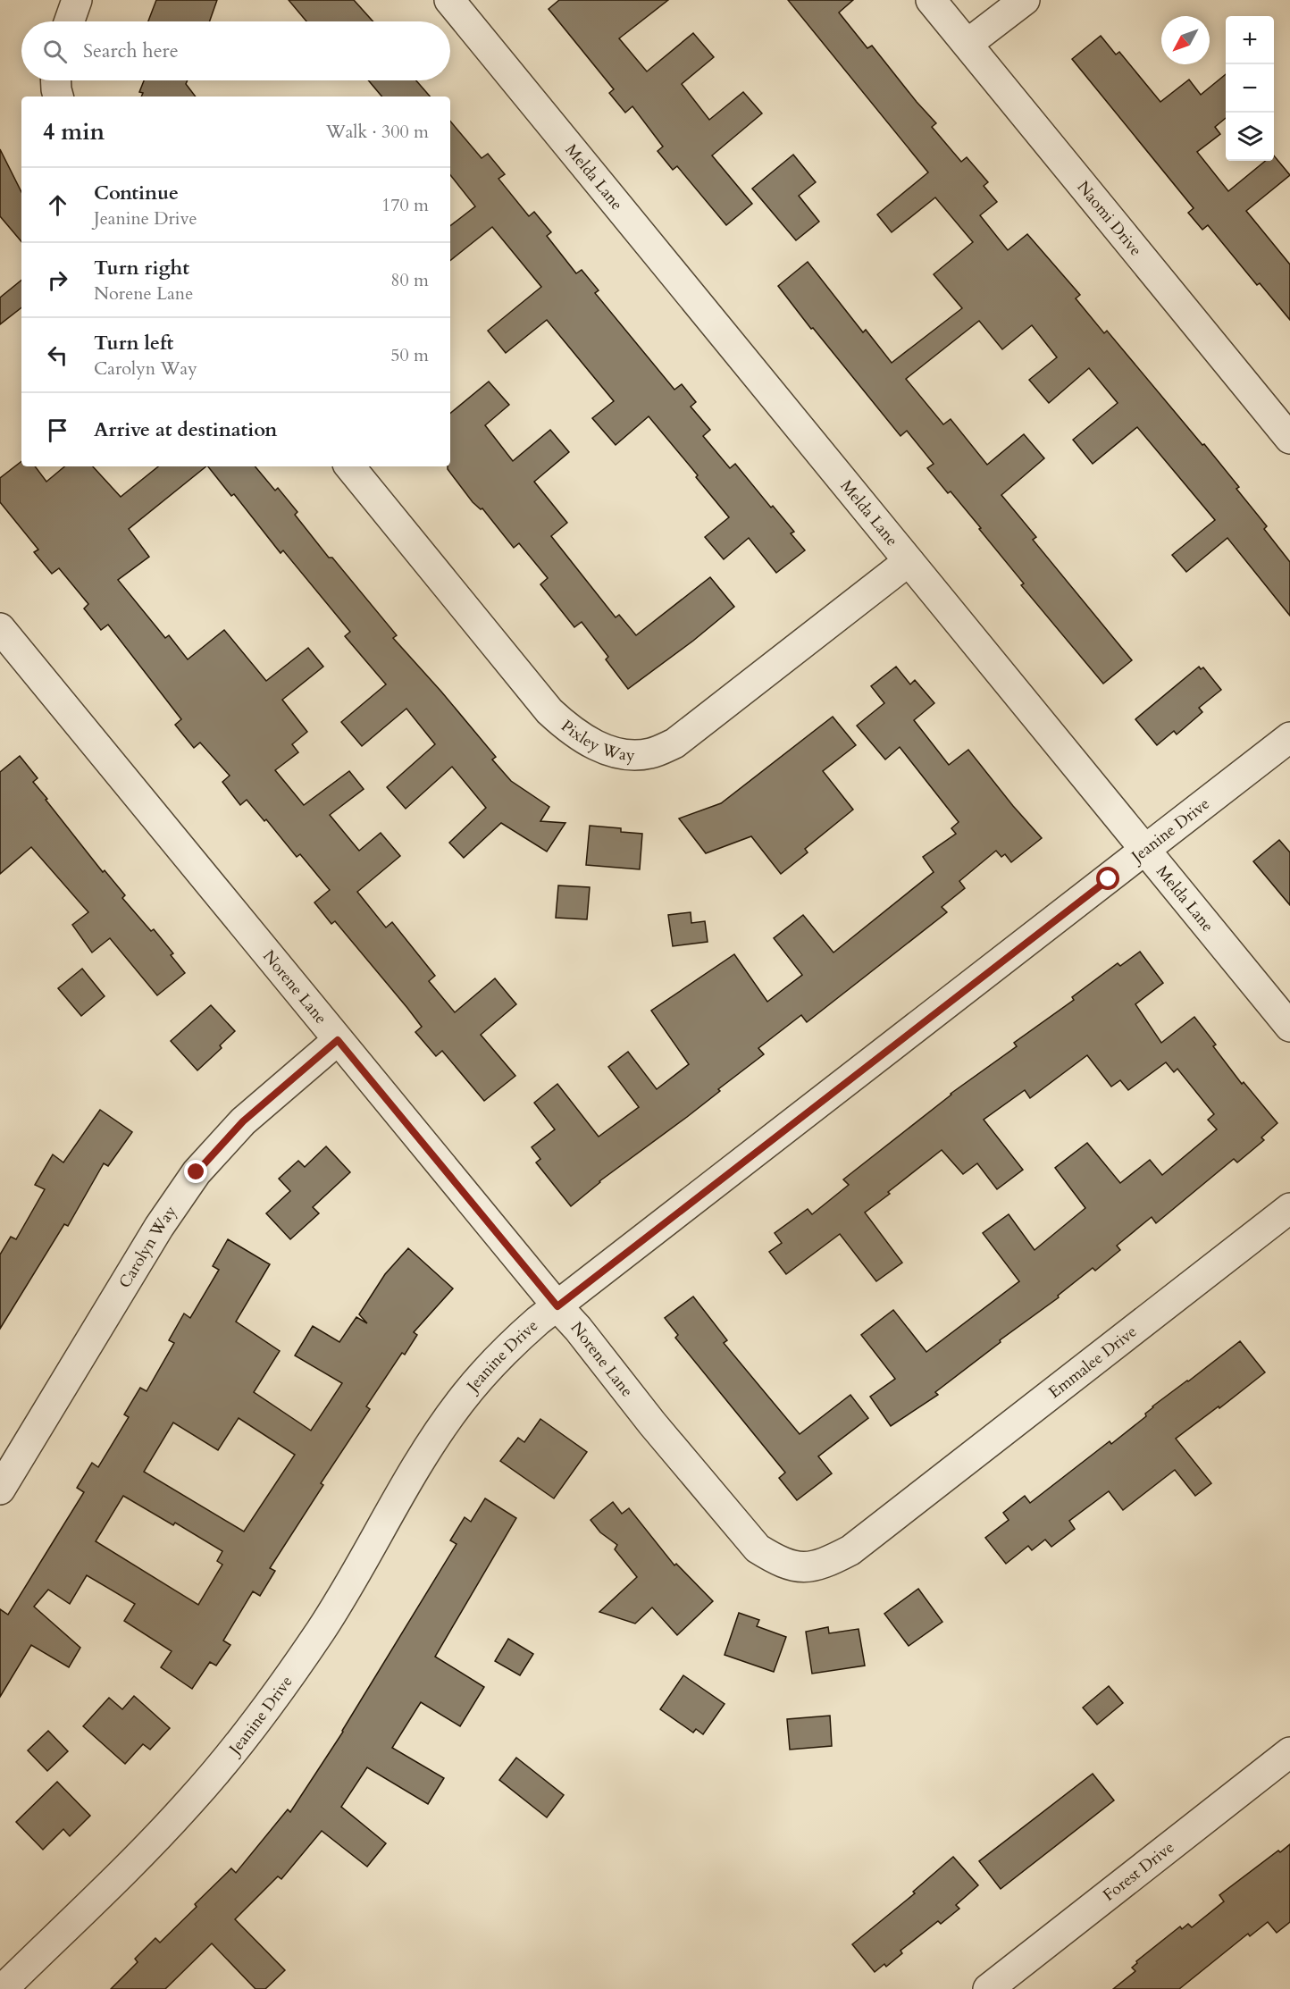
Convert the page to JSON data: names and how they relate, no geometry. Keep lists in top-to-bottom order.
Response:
{
  "streets": {
    "street": [
      "Melda Lane",
      "Naomi Drive",
      "Pixley Way",
      "Jeanine Drive",
      "Norene Lane",
      "Carolyn Way",
      "Emmalee Drive",
      "Forest Drive"
    ]
  },
  "crossings": [
    ["Melda Lane", "Pixley Way"],
    ["Melda Lane", "Jeanine Drive"],
    ["Jeanine Drive", "Norene Lane"],
    ["Norene Lane", "Carolyn Way"],
    ["Norene Lane", "Emmalee Drive"]
  ],
  "north": "bottom left",
  "page": {
    "map_buttons": ["+", "−"],
    "search": "Search here",
    "heading": ["4 min", "Walk · 300 m"],
    "list": [
      ["Continue", "Jeanine Drive", "170 m"],
      ["Turn right", "Norene Lane", "80 m"],
      ["Turn left", "Carolyn Way", "50 m"],
      "Arrive at destination"
    ]
  }
}
